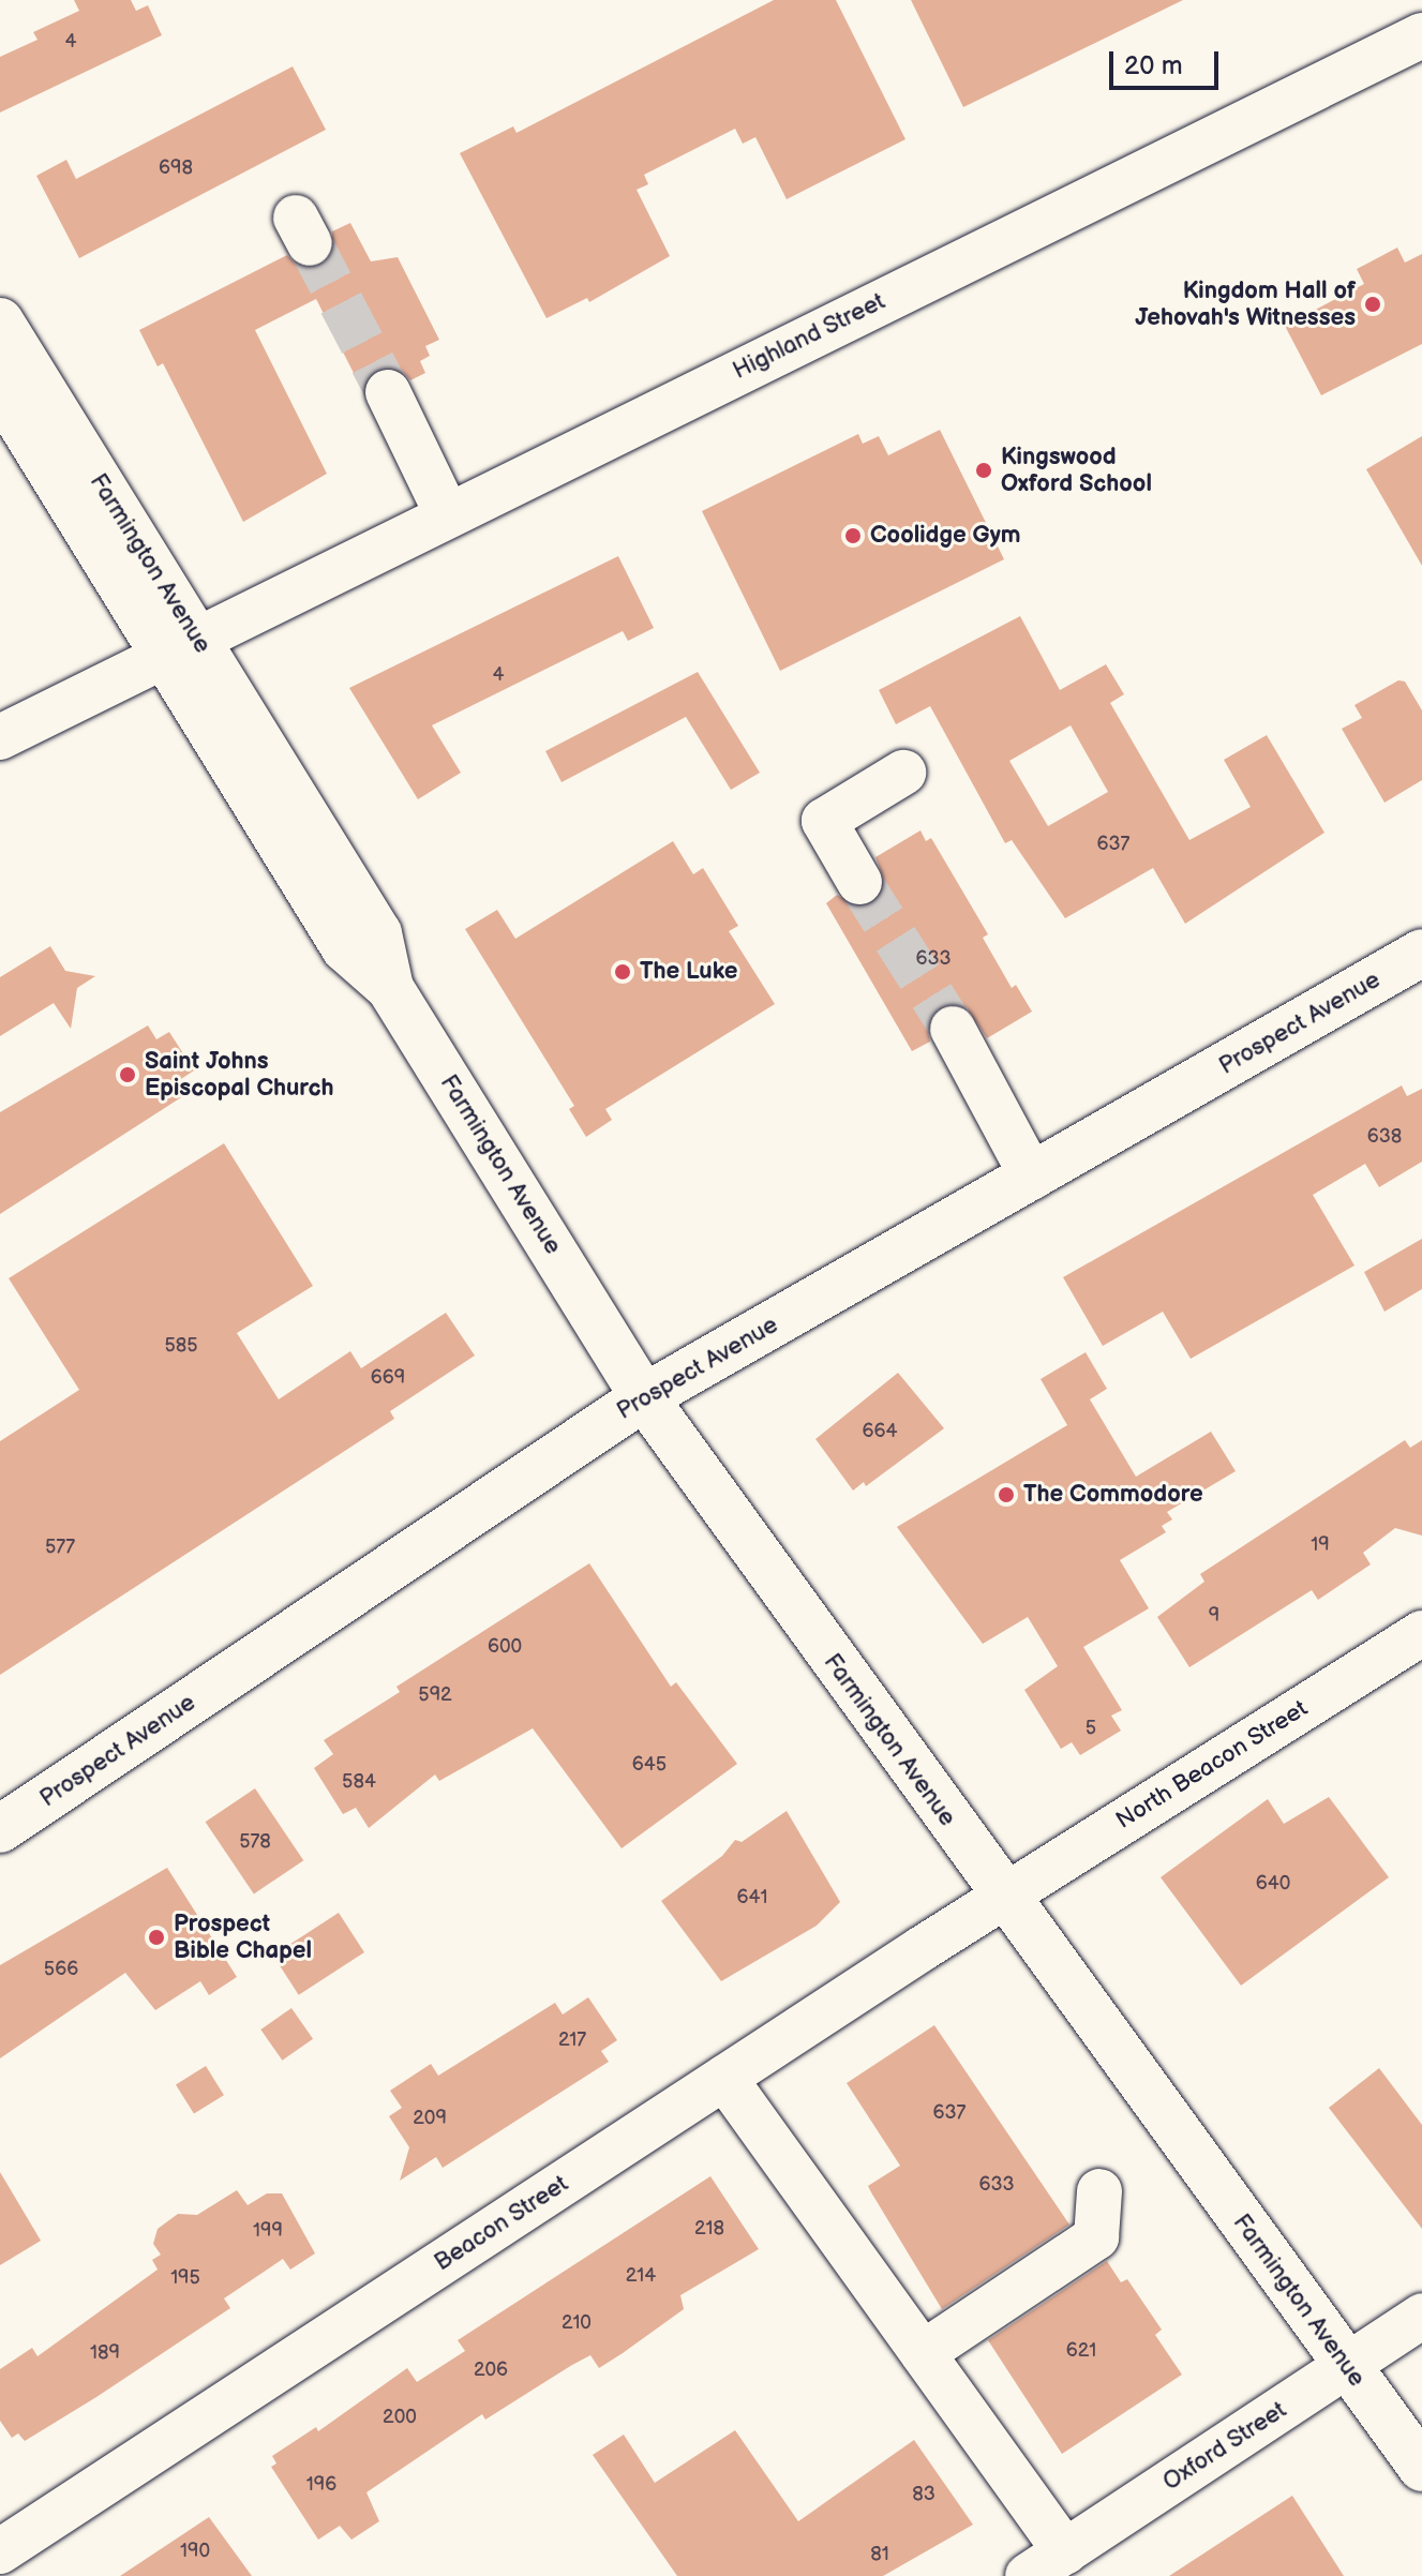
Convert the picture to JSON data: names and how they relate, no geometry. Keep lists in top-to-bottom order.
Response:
{
  "streets": {
    "main road": ["Farmington Avenue", "Prospect Avenue"],
    "street": [
      "Highland Street",
      "North Beacon Street",
      "Beacon Street",
      "Oxford Street"
    ]
  },
  "crossings": [
    ["Highland Street", "Farmington Avenue"],
    ["Farmington Avenue", "Prospect Avenue"],
    ["Farmington Avenue", "North Beacon Street"],
    ["Farmington Avenue", "Beacon Street"],
    ["Farmington Avenue", "Oxford Street"],
    ["North Beacon Street", "Beacon Street"]
  ],
  "places": [
    "Kingdom Hall of Jehovah's Witnesses",
    "Kingswood Oxford School",
    "Coolidge Gym",
    "The Luke",
    "Saint Johns Episcopal Church",
    "The Commodore",
    "Prospect Bible Chapel"
  ],
  "house_numbers": [
    "4",
    "698",
    "4",
    "637",
    "633",
    "638",
    "585",
    "669",
    "664",
    "19",
    "577",
    "9",
    "600",
    "592",
    "5",
    "645",
    "584",
    "578",
    "640",
    "641",
    "566",
    "217",
    "637",
    "209",
    "633",
    "218",
    "199",
    "214",
    "195",
    "210",
    "621",
    "189",
    "206",
    "200",
    "196",
    "83",
    "190",
    "81"
  ],
  "scale_bar": "20 m"
}
